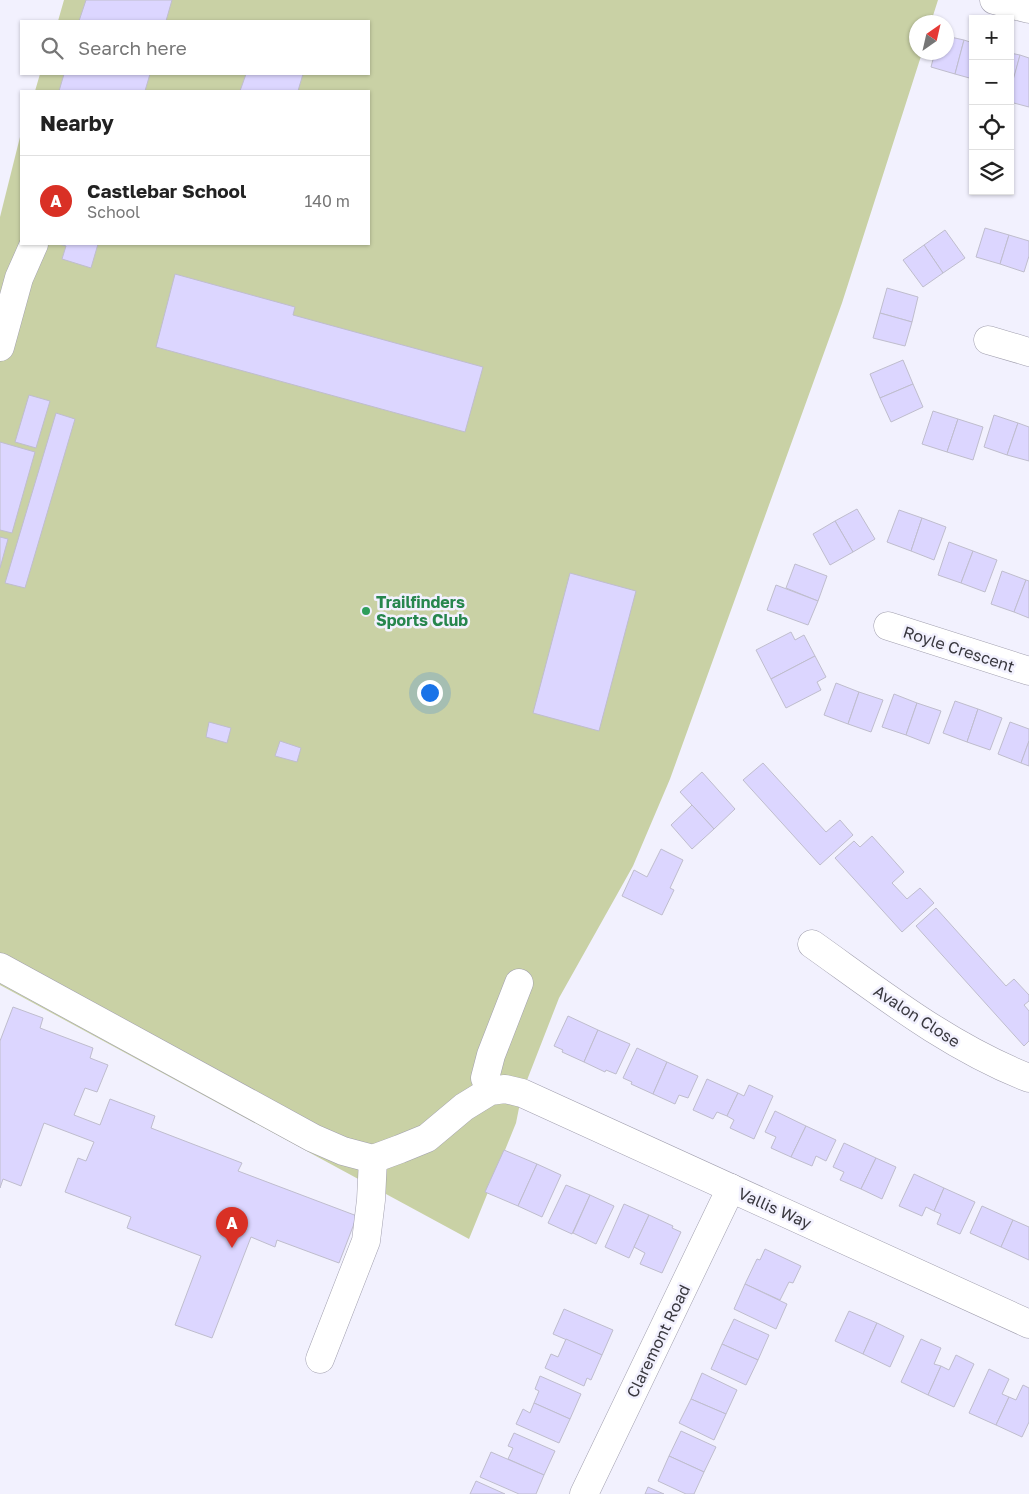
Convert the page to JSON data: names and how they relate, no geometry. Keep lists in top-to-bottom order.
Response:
{
  "streets": {
    "street": [
      "Royle Crescent",
      "Avalon Close",
      "Vallis Way",
      "Claremont Road"
    ]
  },
  "crossings": [
    ["Vallis Way", "Claremont Road"]
  ],
  "places": ["Trailfinders Sports Club"],
  "north": "top right",
  "page": {
    "map_buttons": ["+", "−"],
    "search": "Search here",
    "heading": "Nearby",
    "list": [
      {
        "mark": "A",
        "name": "Castlebar School",
        "note": "School",
        "value": "140 m"
      }
    ],
    "pins": "A"
  }
}
